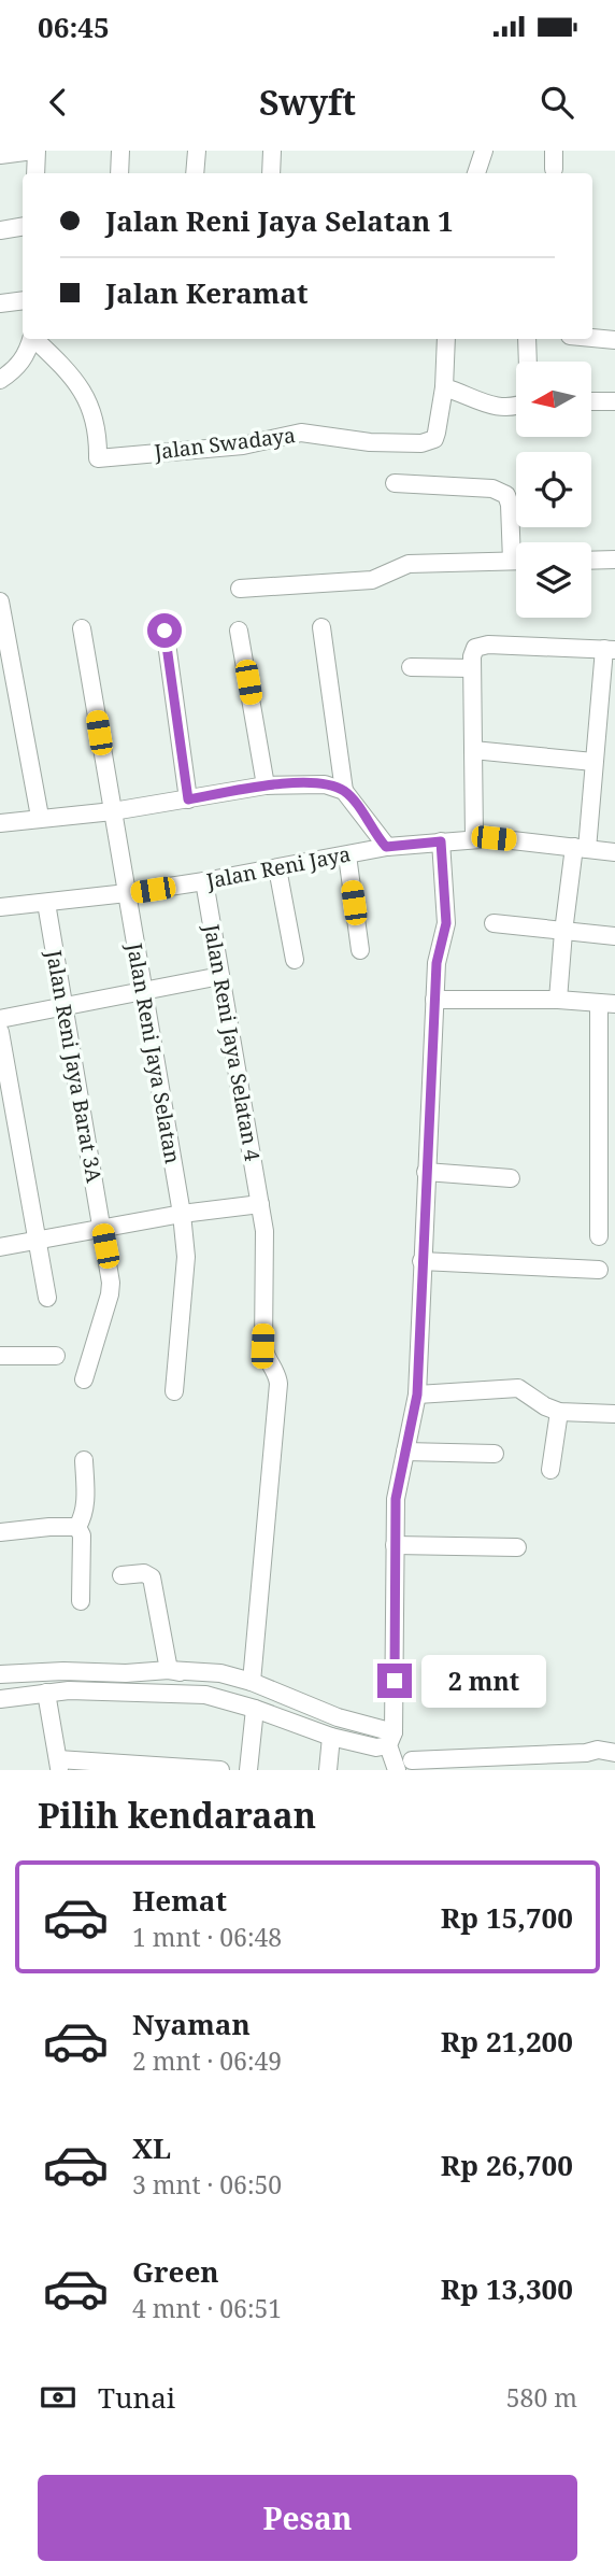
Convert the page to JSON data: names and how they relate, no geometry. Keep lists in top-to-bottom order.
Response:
{
  "streets": {
    "street": [
      "Jalan Swadaya",
      "Jalan Reni Jaya",
      "Jalan Reni Jaya Selatan 4",
      "Jalan Reni Jaya Selatan",
      "Jalan Reni Jaya Barat 3A"
    ]
  },
  "crossings": [
    ["Jalan Reni Jaya", "Jalan Reni Jaya Selatan 4"],
    ["Jalan Reni Jaya", "Jalan Reni Jaya Selatan"],
    ["Jalan Reni Jaya", "Jalan Reni Jaya Barat 3A"]
  ],
  "north": "left",
  "page": {
    "status": "06:45",
    "header": "Swyft",
    "banner": ["Jalan Reni Jaya Selatan 1", "Jalan Keramat"],
    "bubble": "2 mnt",
    "heading": "Pilih kendaraan",
    "list": [
      {
        "name": "Hemat",
        "note": "1 mnt · 06:48",
        "value": "Rp 15,700"
      },
      {
        "name": "Nyaman",
        "note": "2 mnt · 06:49",
        "value": "Rp 21,200"
      },
      {
        "name": "XL",
        "note": "3 mnt · 06:50",
        "value": "Rp 26,700"
      },
      {
        "name": "Green",
        "note": "4 mnt · 06:51",
        "value": "Rp 13,300"
      }
    ],
    "pay": ["Tunai", "580 m"],
    "buttons": "Pesan"
  }
}
